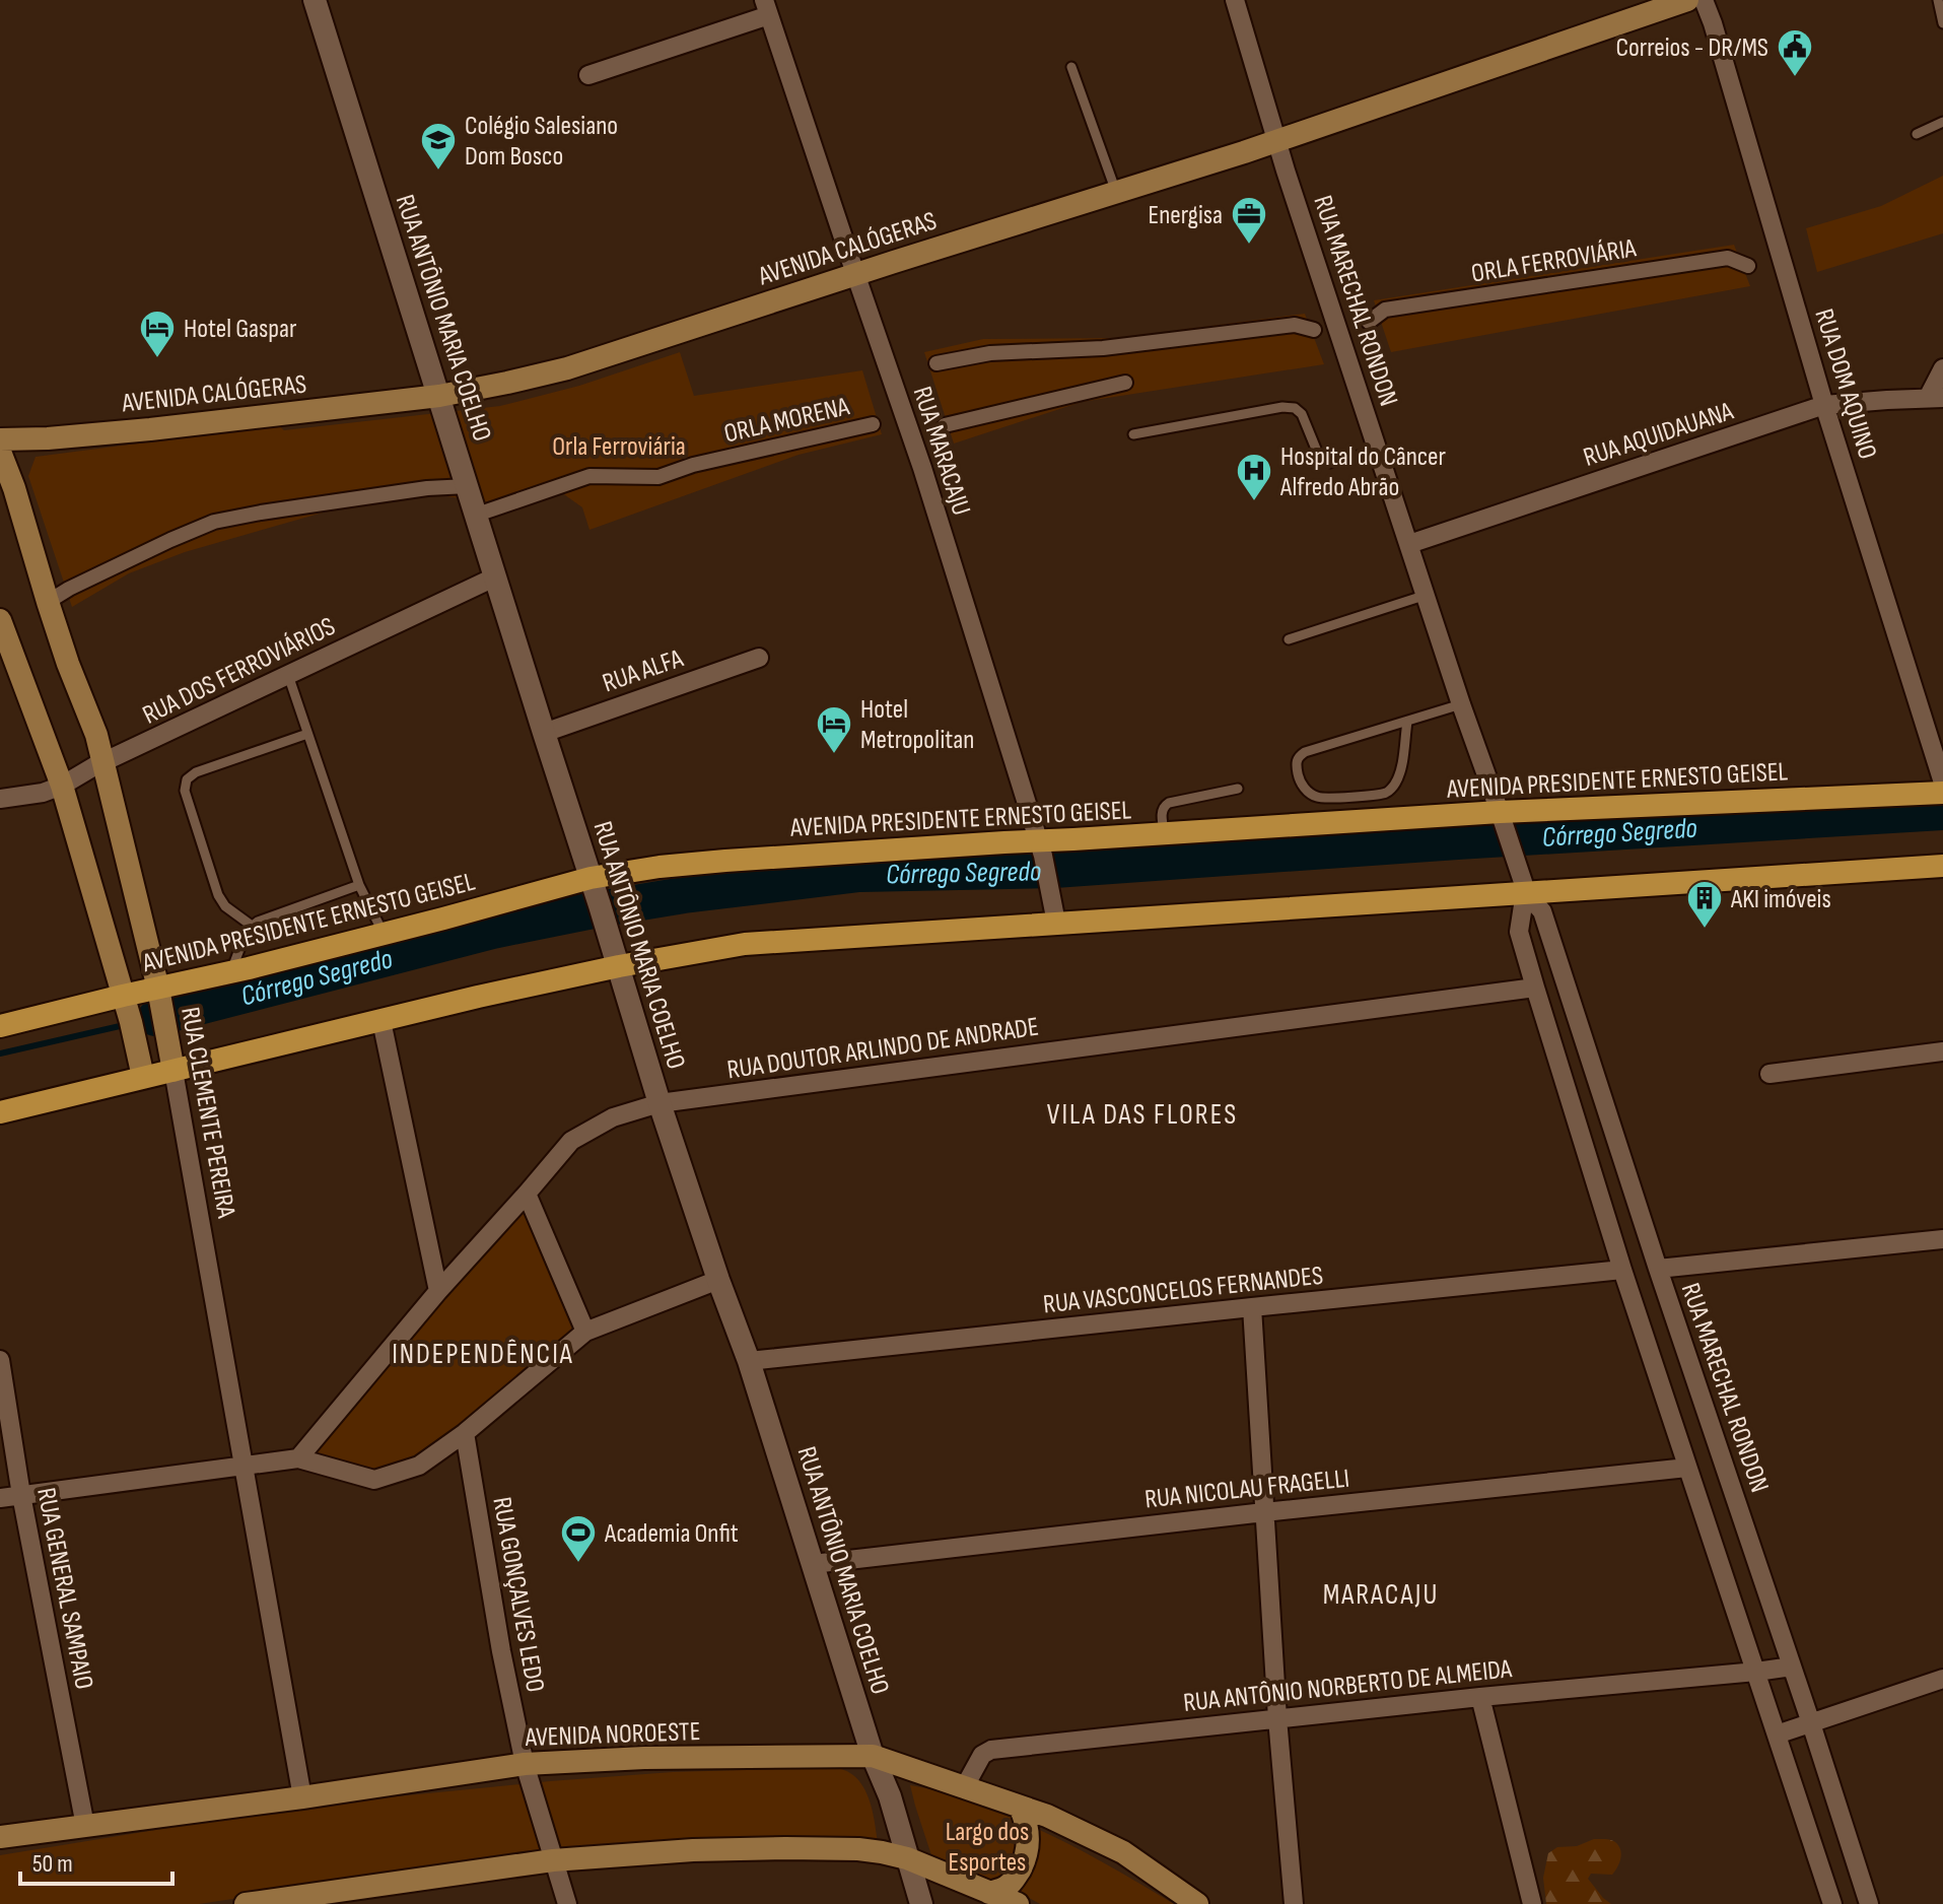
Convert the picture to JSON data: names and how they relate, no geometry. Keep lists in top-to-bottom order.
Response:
{
  "streets": {
    "main road": [
      "AVENIDA CALÓGERAS",
      "AVENIDA PRESIDENTE ERNESTO GEISEL",
      "RUA CLEMENTE PEREIRA",
      "AVENIDA NOROESTE"
    ],
    "street": [
      "ORLA FERROVIÁRIA",
      "RUA MARECHAL RONDON",
      "RUA ANTÔNIO MARIA COELHO",
      "RUA DOM AQUINO",
      "ORLA MORENA",
      "RUA AQUIDAUANA",
      "RUA MARACAJU",
      "RUA DOS FERROVIÁRIOS",
      "RUA ALFA",
      "RUA DOUTOR ARLINDO DE ANDRADE",
      "RUA VASCONCELOS FERNANDES",
      "RUA NICOLAU FRAGELLI",
      "RUA GENERAL SAMPAIO",
      "RUA GONÇALVES LEDO",
      "RUA ANTÔNIO NORBERTO DE ALMEIDA"
    ]
  },
  "crossings": [
    ["AVENIDA CALÓGERAS", "RUA MARECHAL RONDON"],
    ["AVENIDA CALÓGERAS", "RUA ANTÔNIO MARIA COELHO"],
    ["AVENIDA CALÓGERAS", "RUA MARACAJU"],
    ["RUA MARECHAL RONDON", "RUA AQUIDAUANA"],
    ["RUA MARECHAL RONDON", "AVENIDA PRESIDENTE ERNESTO GEISEL"],
    ["RUA MARECHAL RONDON", "RUA DOUTOR ARLINDO DE ANDRADE"],
    ["RUA MARECHAL RONDON", "RUA VASCONCELOS FERNANDES"],
    ["RUA MARECHAL RONDON", "RUA NICOLAU FRAGELLI"],
    ["RUA MARECHAL RONDON", "RUA ANTÔNIO NORBERTO DE ALMEIDA"],
    ["RUA ANTÔNIO MARIA COELHO", "ORLA MORENA"],
    ["RUA ANTÔNIO MARIA COELHO", "RUA DOS FERROVIÁRIOS"],
    ["RUA ANTÔNIO MARIA COELHO", "RUA ALFA"],
    ["RUA ANTÔNIO MARIA COELHO", "AVENIDA PRESIDENTE ERNESTO GEISEL"],
    ["RUA ANTÔNIO MARIA COELHO", "RUA DOUTOR ARLINDO DE ANDRADE"],
    ["RUA ANTÔNIO MARIA COELHO", "RUA VASCONCELOS FERNANDES"],
    ["RUA ANTÔNIO MARIA COELHO", "RUA NICOLAU FRAGELLI"],
    ["RUA ANTÔNIO MARIA COELHO", "AVENIDA NOROESTE"],
    ["RUA DOM AQUINO", "RUA AQUIDAUANA"],
    ["RUA MARACAJU", "AVENIDA PRESIDENTE ERNESTO GEISEL"],
    ["RUA DOS FERROVIÁRIOS", "RUA CLEMENTE PEREIRA"],
    ["AVENIDA PRESIDENTE ERNESTO GEISEL", "RUA CLEMENTE PEREIRA"],
    ["RUA CLEMENTE PEREIRA", "AVENIDA NOROESTE"],
    ["RUA GENERAL SAMPAIO", "AVENIDA NOROESTE"],
    ["RUA GONÇALVES LEDO", "AVENIDA NOROESTE"],
    ["RUA ANTÔNIO NORBERTO DE ALMEIDA", "AVENIDA NOROESTE"]
  ],
  "districts": ["VILA DAS FLORES", "INDEPENDÊNCIA", "MARACAJU"],
  "water": ["Córrego Segredo"],
  "parks": ["Orla Ferroviária", "Largo dos Esportes"],
  "places": {
    "public building": ["Correios - DR/MS"],
    "school or university": ["Colégio Salesiano Dom Bosco"],
    "office": ["Energisa"],
    "hotel": ["Hotel Gaspar", "Hotel Metropolitan"],
    "hospital": ["Hospital do Câncer Alfredo Abrão"],
    "building": ["AKI imóveis"],
    "sports": ["Academia Onfit"]
  },
  "scale_bar": "50 m"
}
